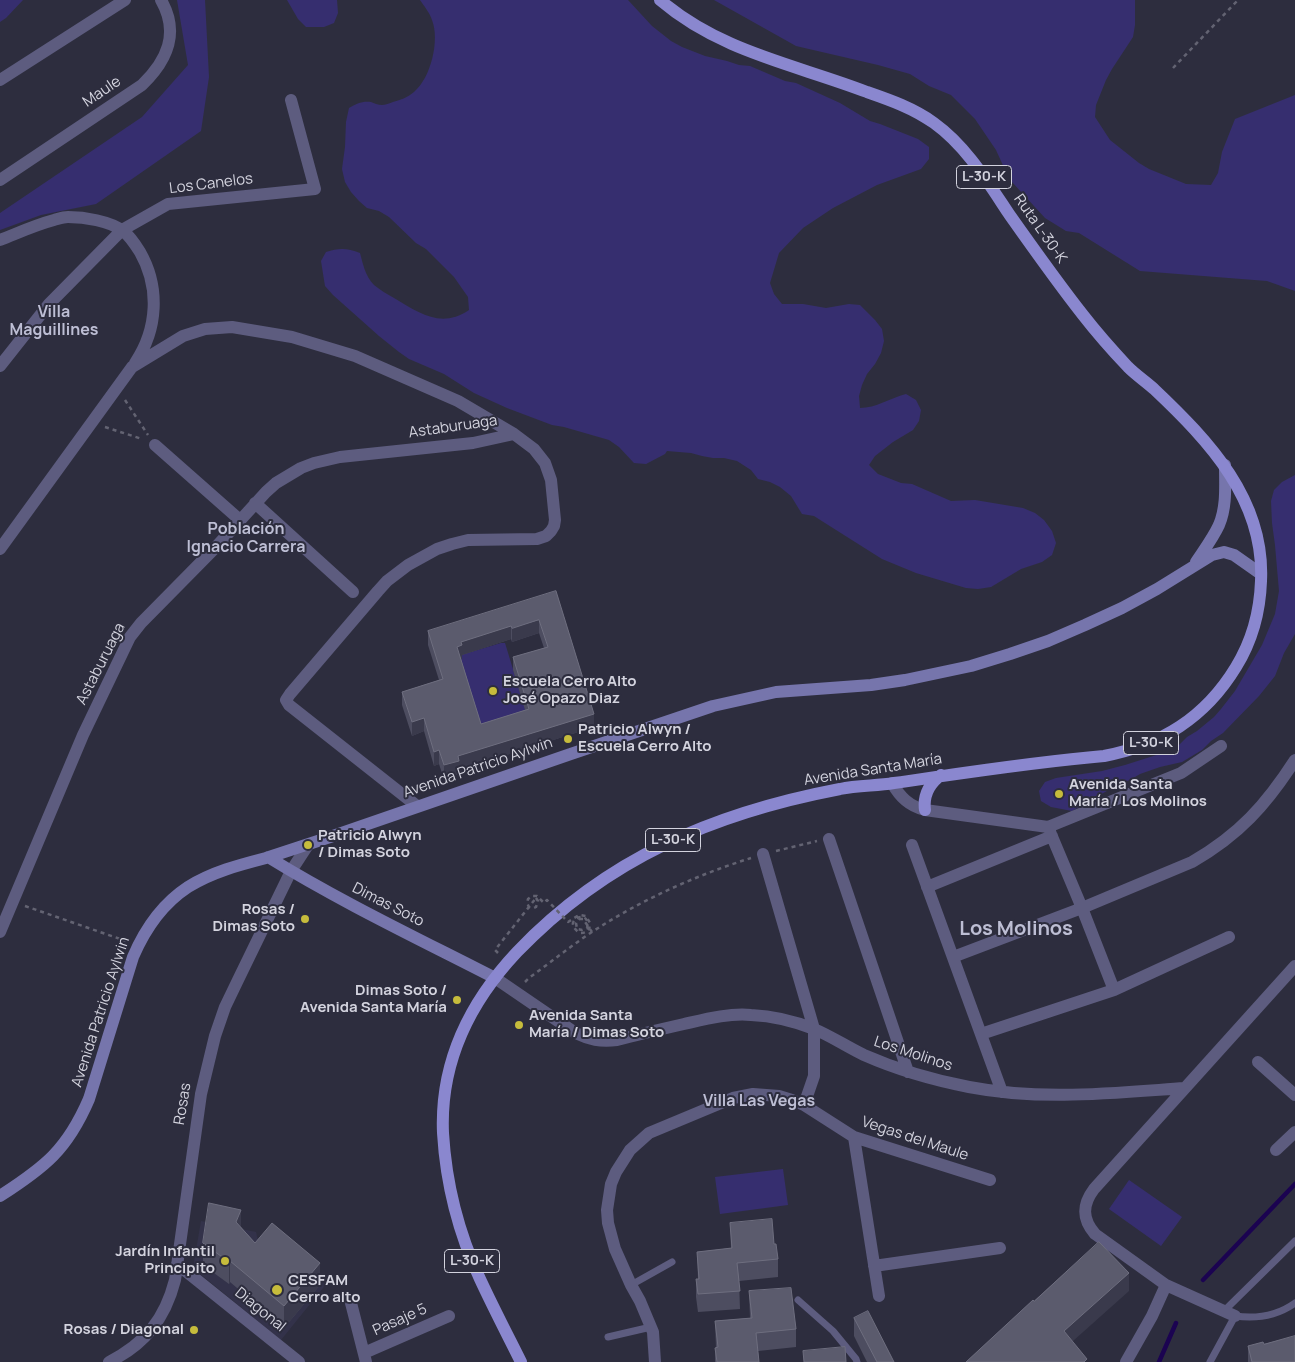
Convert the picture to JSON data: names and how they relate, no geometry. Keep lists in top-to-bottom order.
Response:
{
  "streets": {
    "main road": ["L-30-K", "Ruta L-30-K", "Avenida Santa María"],
    "street": [
      "Maule",
      "Los Canelos",
      "Astaburuaga",
      "Avenida Patricio Aylwin",
      "Dimas Soto",
      "Los Molinos",
      "Rosas",
      "Vegas del Maule",
      "Diagonal",
      "Pasaje 5"
    ]
  },
  "crossings": [
    ["Ruta L-30-K", "Avenida Patricio Aylwin"],
    ["Ruta L-30-K", "Avenida Santa María"],
    ["Avenida Patricio Aylwin", "Avenida Santa María"],
    ["Avenida Patricio Aylwin", "Dimas Soto"],
    ["Avenida Patricio Aylwin", "Rosas"],
    ["Avenida Santa María", "Dimas Soto"],
    ["Avenida Santa María", "Los Molinos"],
    ["Dimas Soto", "Los Molinos"],
    ["Dimas Soto", "Rosas"],
    ["Rosas", "Diagonal"]
  ],
  "districts": [
    "Villa Maguillines",
    "Población Ignacio Carrera",
    "Los Molinos",
    "Villa Las Vegas"
  ],
  "places": [
    "Escuela Cerro Alto José Opazo Diaz",
    "Patricio Alwyn / Escuela Cerro Alto",
    "Avenida Santa María / Los Molinos",
    "Patricio Alwyn / Dimas Soto",
    "Rosas / Dimas Soto",
    "Dimas Soto / Avenida Santa María",
    "Avenida Santa María / Dimas Soto",
    "Jardín Infantil Principito",
    "CESFAM Cerro alto",
    "Rosas / Diagonal"
  ]
}
